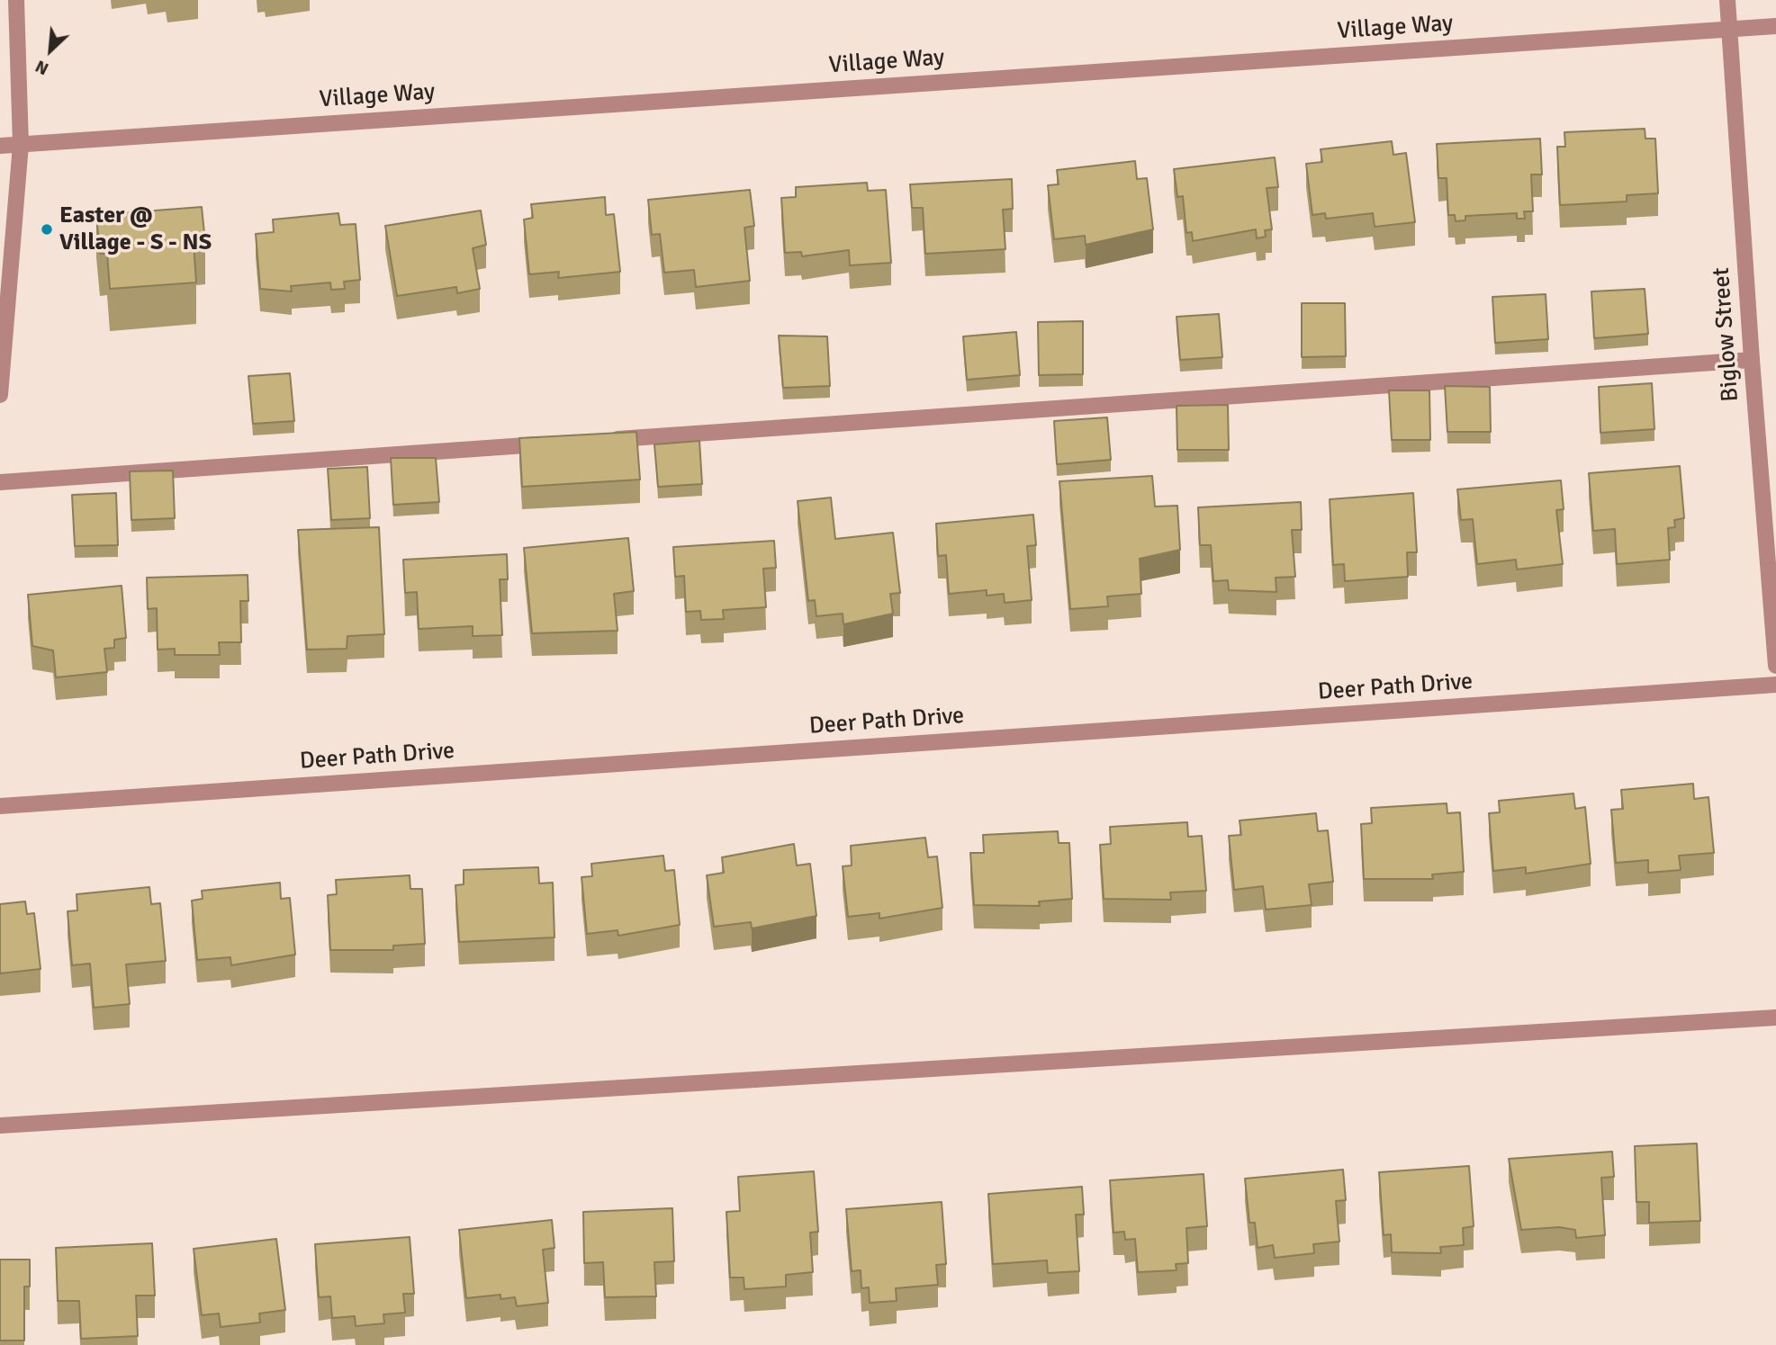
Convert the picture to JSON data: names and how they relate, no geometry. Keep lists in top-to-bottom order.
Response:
{
  "streets": {
    "street": ["Village Way", "Biglow Street", "Deer Path Drive"]
  },
  "crossings": [
    ["Village Way", "Biglow Street"]
  ],
  "places": ["Easter @ Village - S - NS"],
  "north": "bottom left"
}
